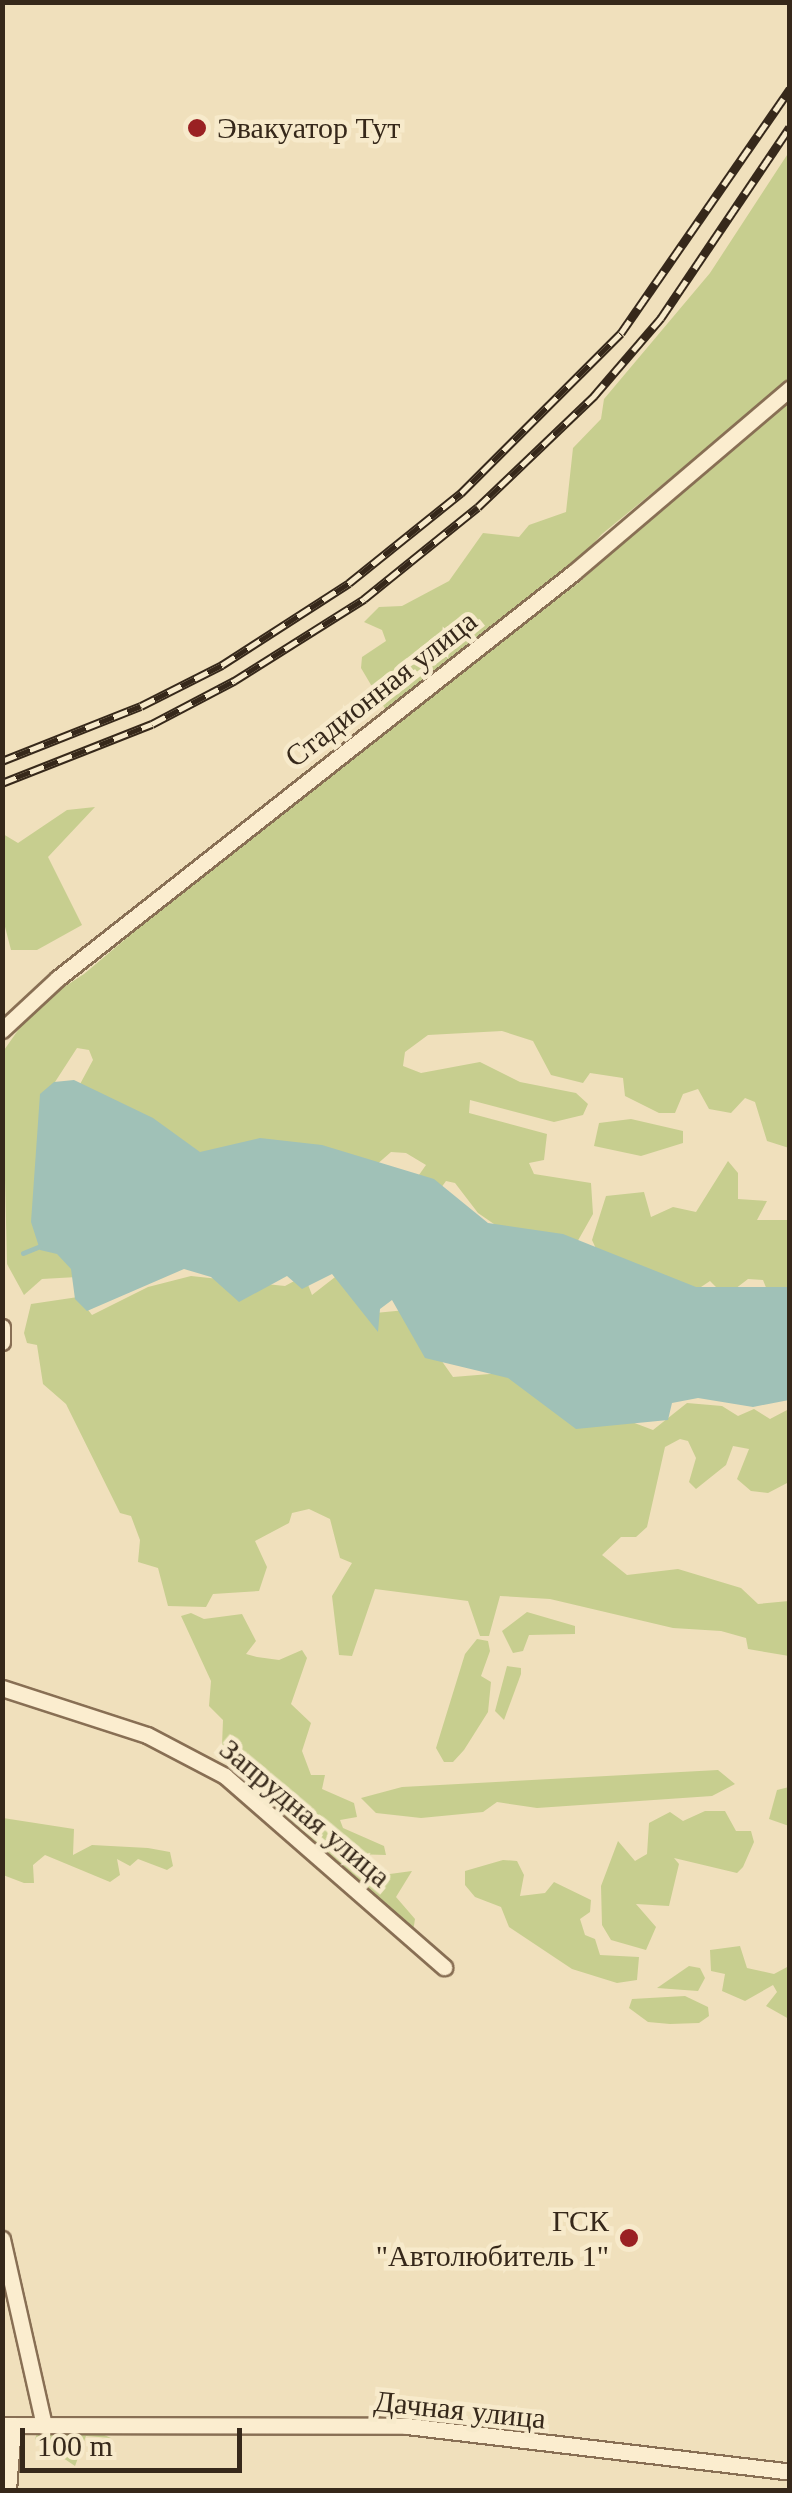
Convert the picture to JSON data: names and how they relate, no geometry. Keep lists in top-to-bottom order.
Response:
{
  "streets": {
    "street": ["Стадионная улица", "Запрудная улица", "Дачная улица"]
  },
  "places": ["Эвакуатор Тут", "ГСК \"Автолюбитель 1\""],
  "scale_bar": "100 m"
}
